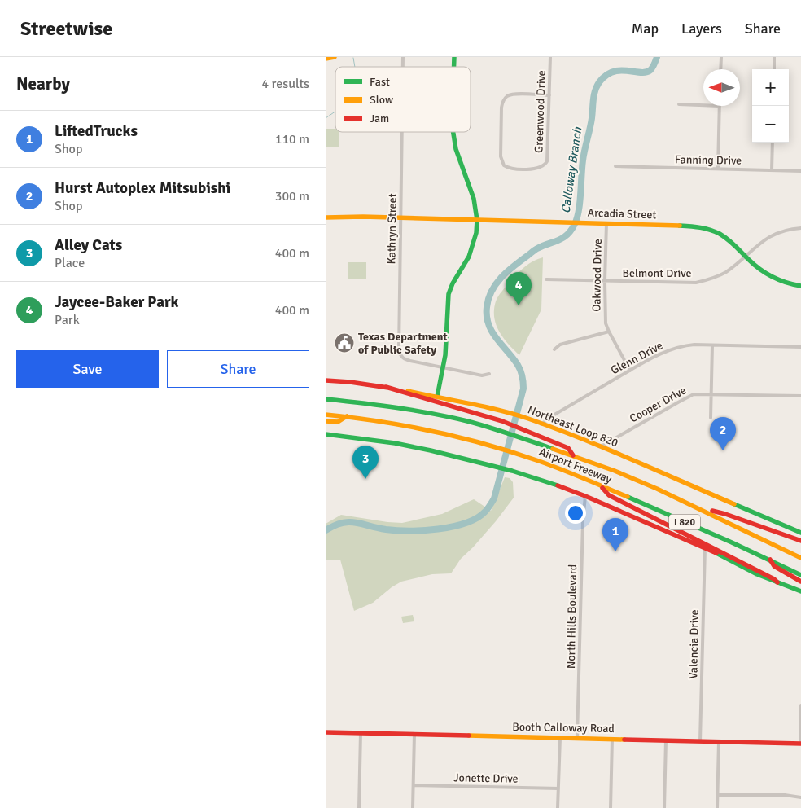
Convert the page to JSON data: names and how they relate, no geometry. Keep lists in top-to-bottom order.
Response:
{
  "streets": {
    "main road": [
      "Arcadia Street",
      "Northeast Loop 820",
      "Airport Freeway",
      "I 820",
      "Booth Calloway Road"
    ],
    "street": [
      "Greenwood Drive",
      "Fanning Drive",
      "Kathryn Street",
      "Belmont Drive",
      "Oakwood Drive",
      "Glenn Drive",
      "Cooper Drive",
      "North Hills Boulevard",
      "Valencia Drive",
      "Jonette Drive"
    ]
  },
  "crossings": [
    ["Arcadia Street", "Kathryn Street"],
    ["Arcadia Street", "Belmont Drive"],
    ["Arcadia Street", "Oakwood Drive"],
    ["Belmont Drive", "Oakwood Drive"],
    ["Oakwood Drive", "Glenn Drive"],
    ["Glenn Drive", "Northeast Loop 820"],
    ["Cooper Drive", "Northeast Loop 820"],
    ["Airport Freeway", "I 820"],
    ["North Hills Boulevard", "Booth Calloway Road"],
    ["Valencia Drive", "Booth Calloway Road"]
  ],
  "water": ["Calloway Branch"],
  "places": {
    "public building": ["Texas Department of Public Safety"]
  },
  "legend": ["Fast", "Slow", "Jam"],
  "north": "left",
  "page": {
    "header": "Streetwise",
    "nav": ["Map", "Layers", "Share"],
    "heading": ["Nearby", "4 results"],
    "map_buttons": ["+", "−"],
    "list": [
      {
        "mark": "1",
        "name": "LiftedTrucks",
        "note": "Shop",
        "value": "110 m"
      },
      {
        "mark": "2",
        "name": "Hurst Autoplex Mitsubishi",
        "note": "Shop",
        "value": "300 m"
      },
      {
        "mark": "3",
        "name": "Alley Cats",
        "note": "Place",
        "value": "400 m"
      },
      {
        "mark": "4",
        "name": "Jaycee-Baker Park",
        "note": "Park",
        "value": "400 m"
      }
    ],
    "pins": [
      "4",
      "2",
      "3",
      "1"
    ],
    "buttons": ["Save", "Share"]
  }
}
